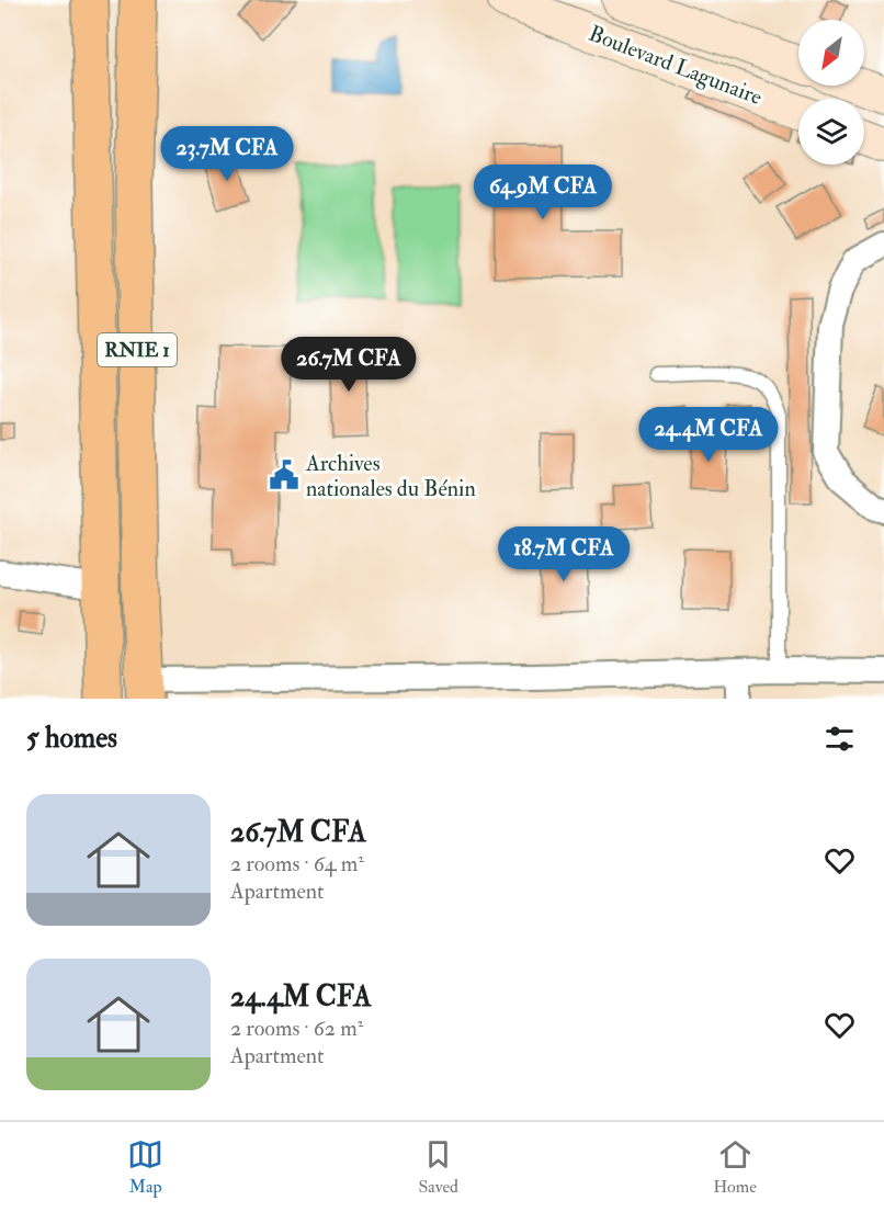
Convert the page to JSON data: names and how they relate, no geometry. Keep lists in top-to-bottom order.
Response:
{
  "streets": {
    "highway": ["RNIE 1"],
    "main road": ["Boulevard Lagunaire"]
  },
  "places": {
    "public building": ["Archives nationales du Bénin"]
  },
  "north": "bottom left",
  "page": {
    "price": [
      "23.7M CFA",
      "64.9M CFA",
      "26.7M CFA",
      "24.4M CFA",
      "18.7M CFA"
    ],
    "heading": "5 homes",
    "list": [
      {
        "name": "26.7M CFA",
        "note": "2 rooms · 64 m² · Apartment"
      },
      {
        "name": "24.4M CFA",
        "note": "2 rooms · 62 m² · Apartment"
      }
    ],
    "tabs": ["Map", "Saved", "Home"]
  }
}
